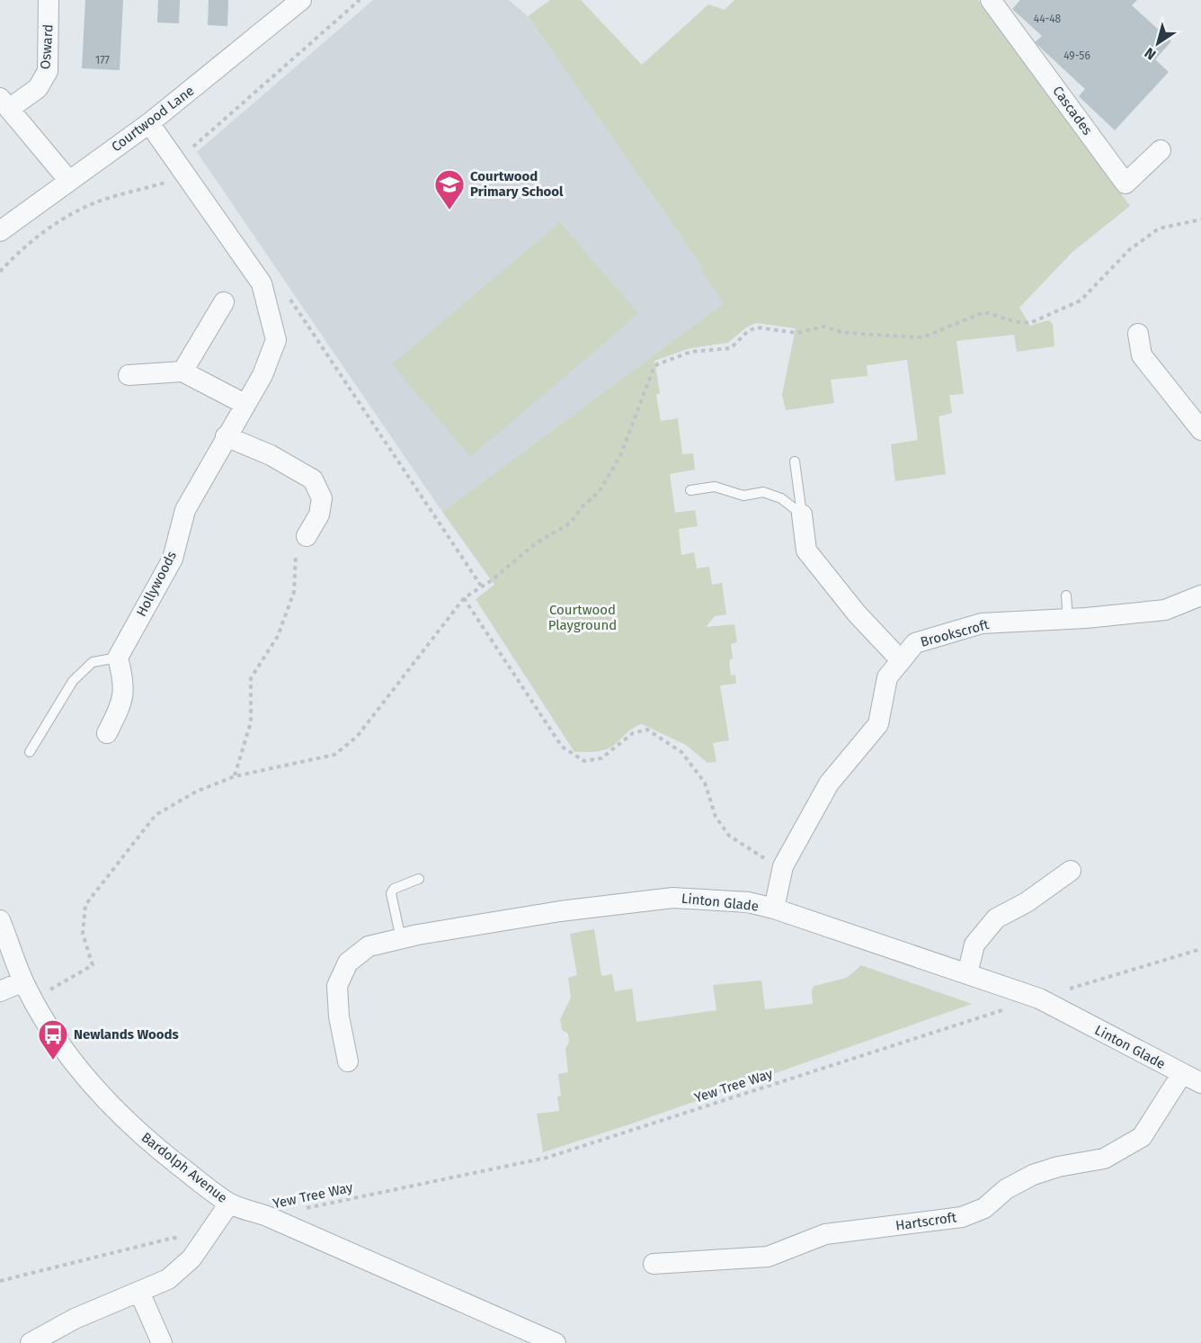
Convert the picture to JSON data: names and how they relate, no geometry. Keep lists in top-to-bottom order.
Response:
{
  "streets": {
    "street": [
      "Osward",
      "Cascades",
      "Courtwood Lane",
      "Hollywoods",
      "Brookscroft",
      "Linton Glade",
      "Bardolph Avenue",
      "Hartscroft"
    ],
    "path": ["Yew Tree Way"]
  },
  "crossings": [
    ["Osward", "Courtwood Lane"],
    ["Courtwood Lane", "Hollywoods"],
    ["Brookscroft", "Linton Glade"],
    ["Linton Glade", "Yew Tree Way"],
    ["Linton Glade", "Hartscroft"],
    ["Yew Tree Way", "Bardolph Avenue"]
  ],
  "parks": ["Courtwood Playground"],
  "places": {
    "school or university": ["Courtwood Primary School"],
    "bus stop": ["Newlands Woods"]
  },
  "house_numbers": ["44-48", "49-56", "177"],
  "north": "bottom left"
}
